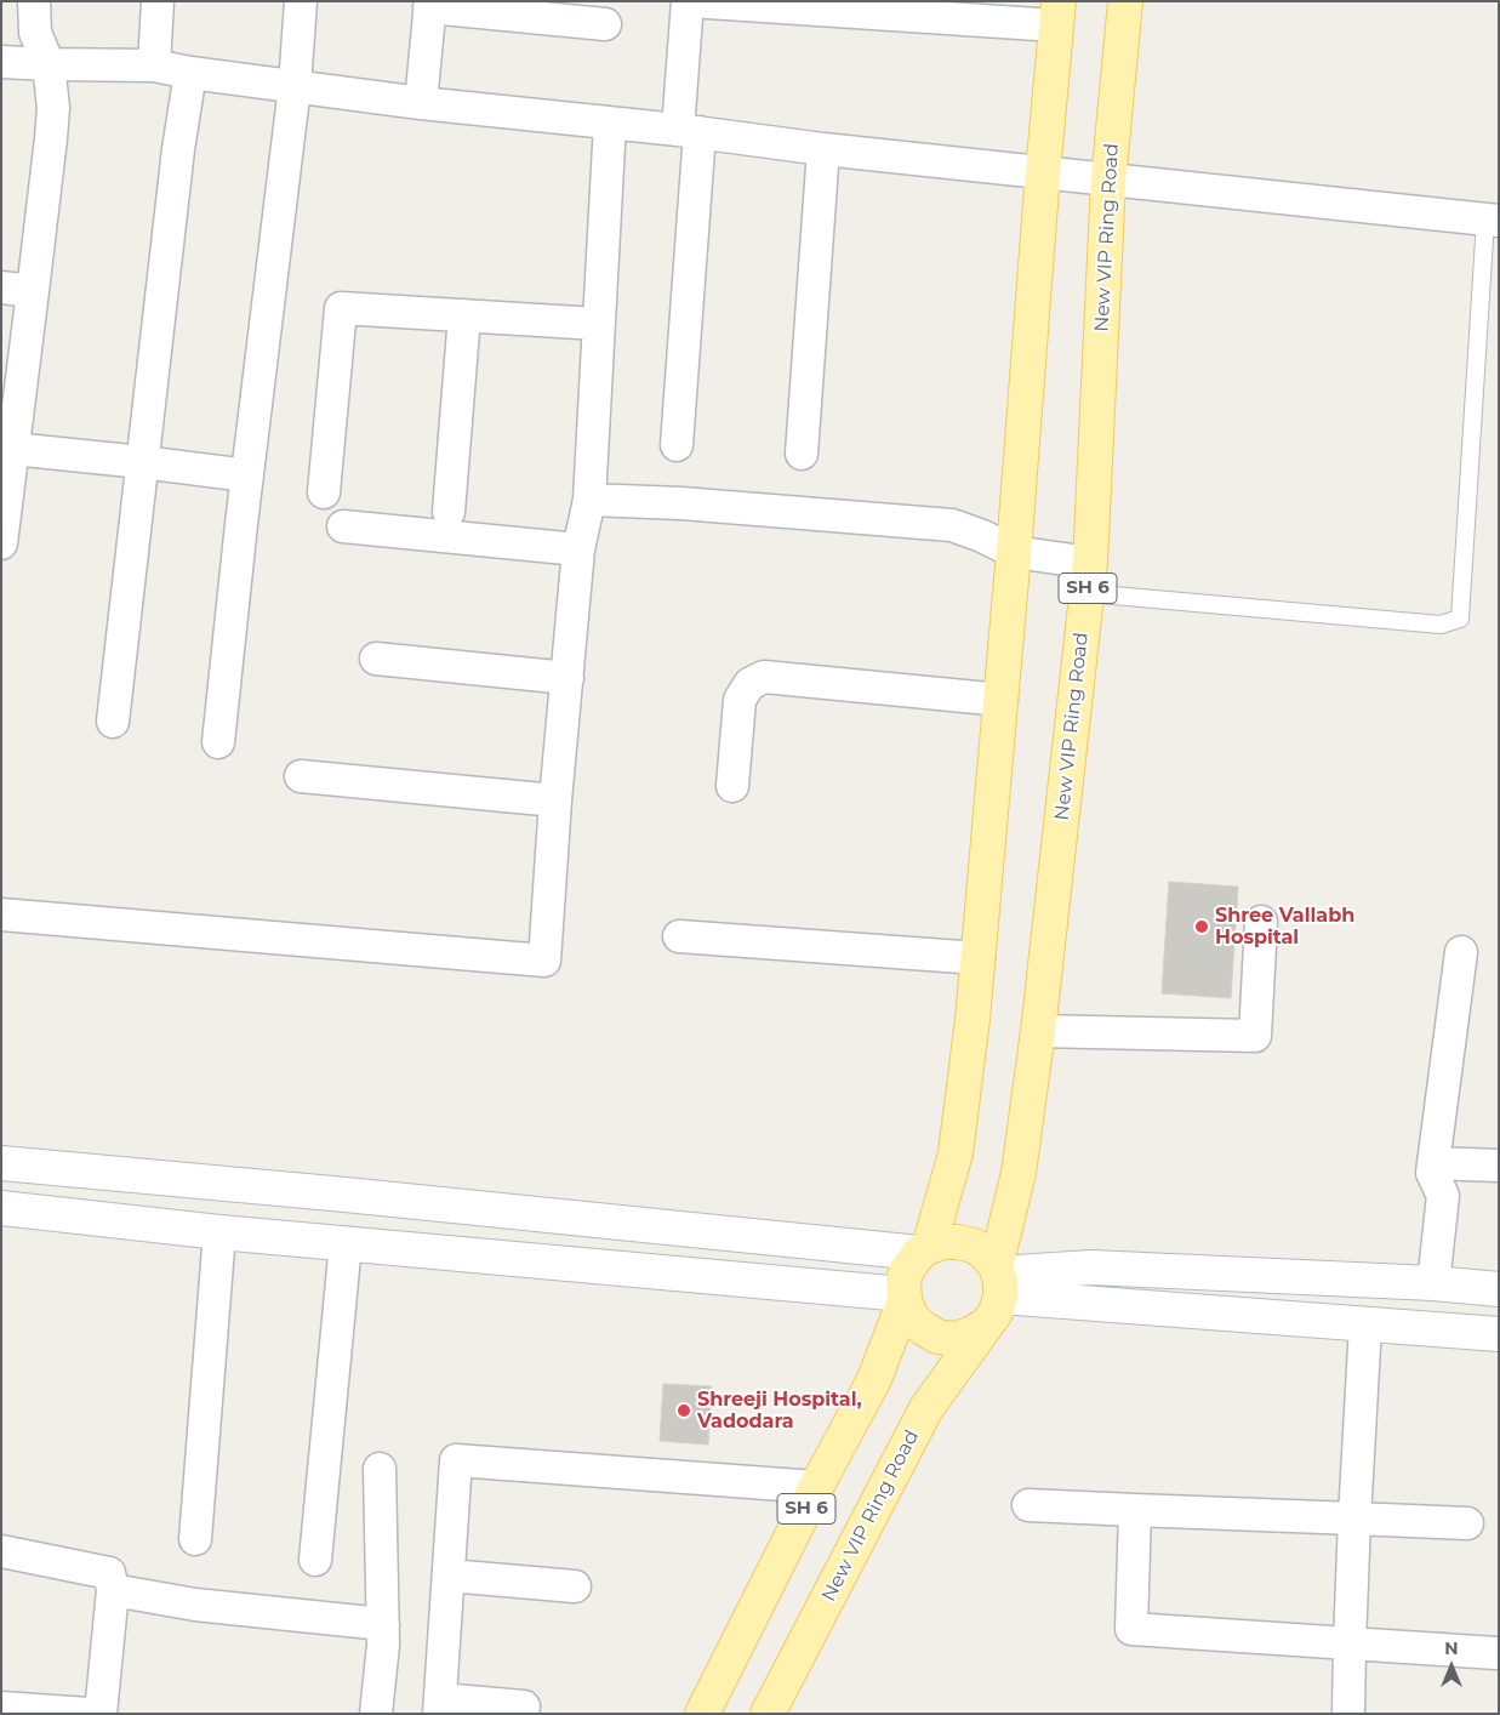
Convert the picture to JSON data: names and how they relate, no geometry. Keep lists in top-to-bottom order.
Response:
{
  "streets": {
    "main road": ["New VIP Ring Road", "SH 6"]
  },
  "crossings": [
    ["New VIP Ring Road", "SH 6"]
  ],
  "places": ["Shree Vallabh Hospital", "Shreeji Hospital, Vadodara"],
  "north": "top"
}
